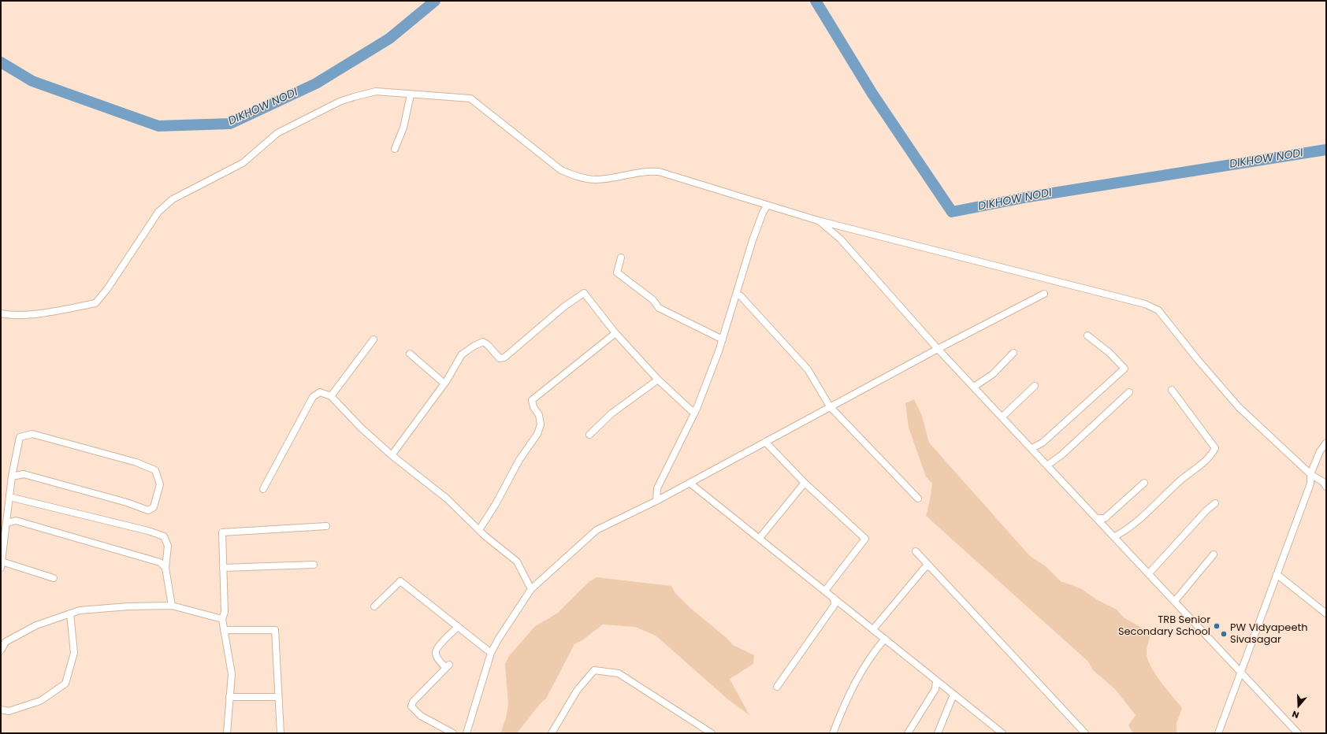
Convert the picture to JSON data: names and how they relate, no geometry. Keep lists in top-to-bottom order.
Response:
{
  "water": ["DIKHOW NODI"],
  "places": ["TRB Senior Secondary School", "PW Vidyapeeth Sivasagar"],
  "north": "bottom"
}
